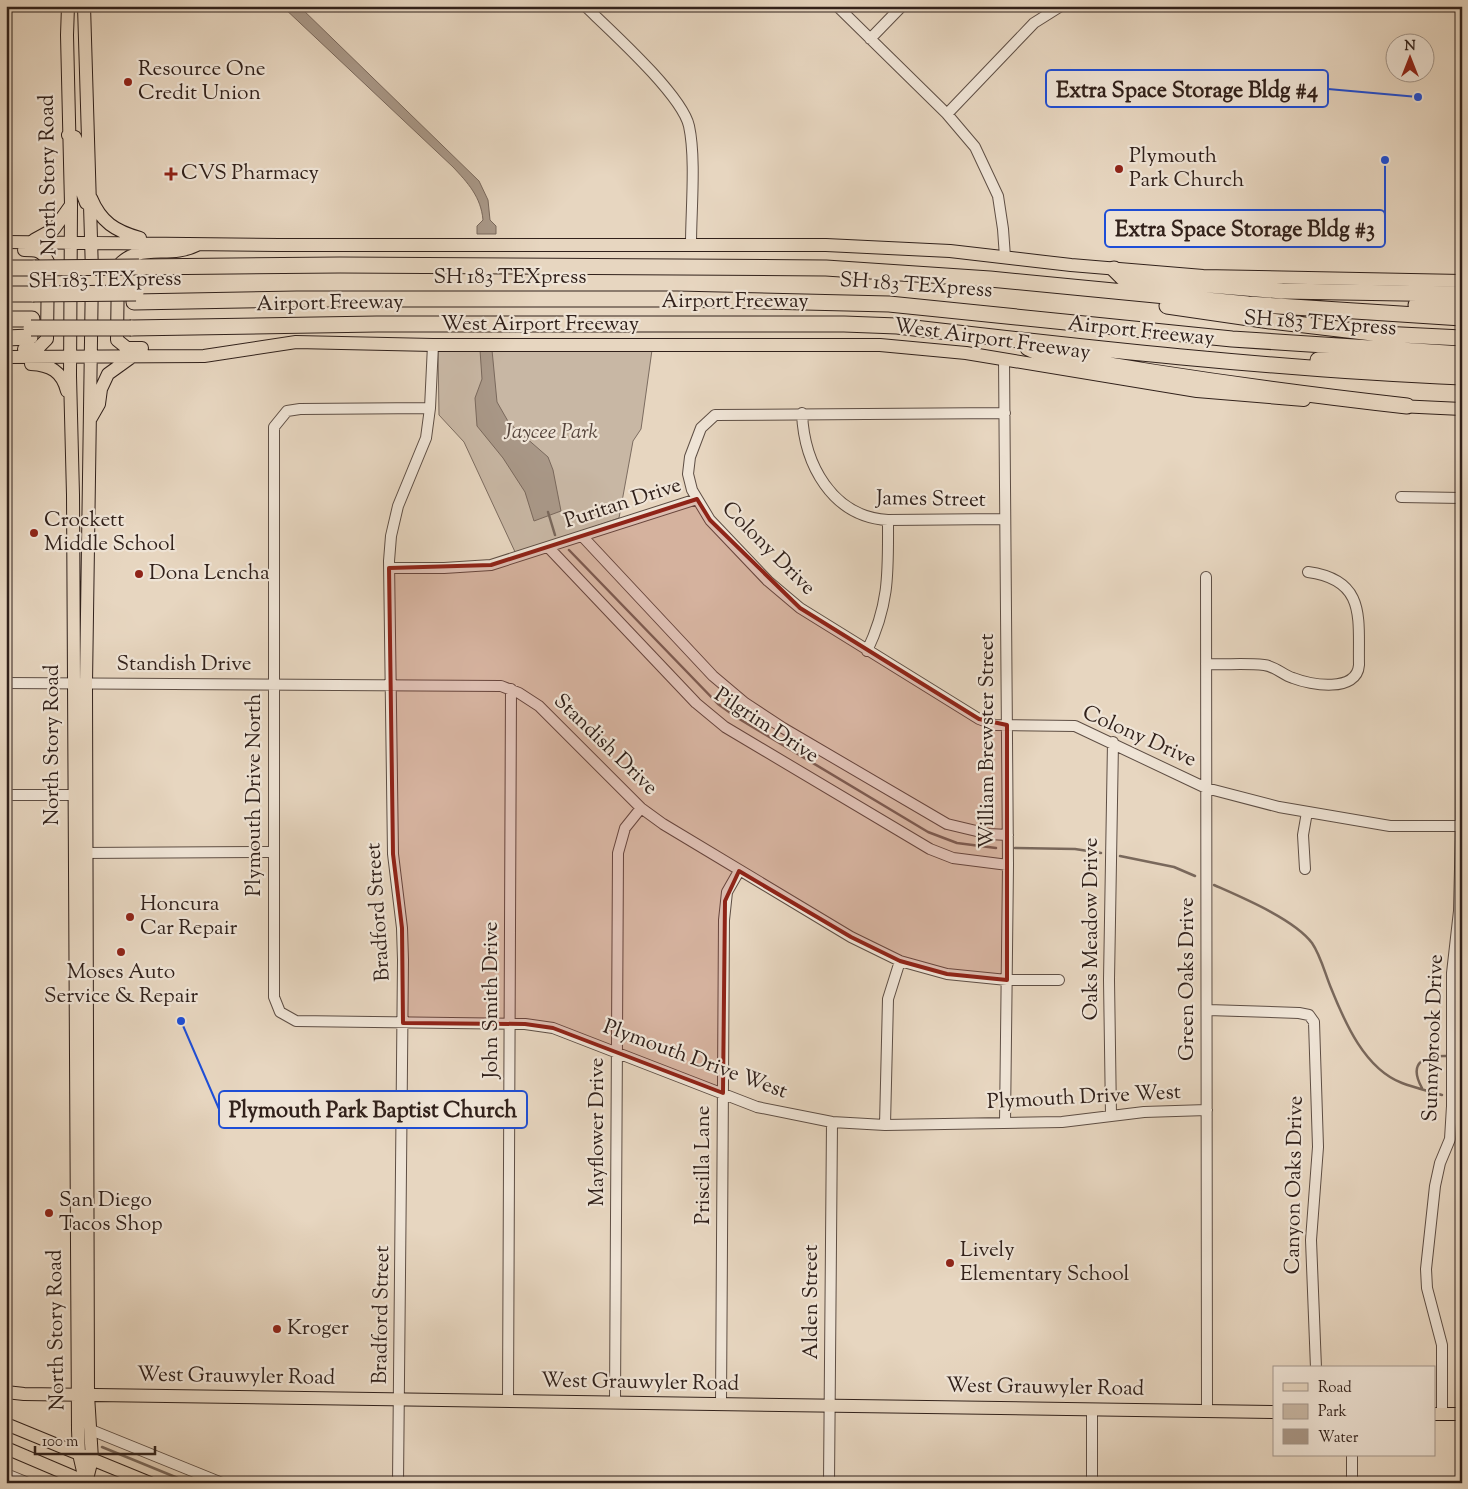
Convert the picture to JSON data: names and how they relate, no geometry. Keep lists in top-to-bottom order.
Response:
{
  "streets": {
    "highway": ["SH 183 TEXpress", "Airport Freeway"],
    "main road": ["North Story Road", "West Airport Freeway", "West Grauwyler Road"],
    "street": [
      "James Street",
      "Puritan Drive",
      "Colony Drive",
      "Standish Drive",
      "Pilgrim Drive",
      "William Brewster Street",
      "Plymouth Drive North",
      "Bradford Street",
      "Oaks Meadow Drive",
      "Green Oaks Drive",
      "John Smith Drive",
      "Sunnybrook Drive",
      "Plymouth Drive West",
      "Mayflower Drive",
      "Priscilla Lane",
      "Canyon Oaks Drive",
      "Alden Street"
    ]
  },
  "crossings": [
    ["North Story Road", "West Airport Freeway"],
    ["North Story Road", "Standish Drive"],
    ["North Story Road", "West Grauwyler Road"],
    ["West Airport Freeway", "William Brewster Street"],
    ["West Airport Freeway", "Bradford Street"],
    ["James Street", "Puritan Drive"],
    ["James Street", "William Brewster Street"],
    ["Puritan Drive", "Colony Drive"],
    ["Puritan Drive", "Pilgrim Drive"],
    ["Puritan Drive", "William Brewster Street"],
    ["Puritan Drive", "Bradford Street"],
    ["Colony Drive", "William Brewster Street"],
    ["Colony Drive", "Oaks Meadow Drive"],
    ["Colony Drive", "Green Oaks Drive"],
    ["Colony Drive", "Sunnybrook Drive"],
    ["Standish Drive", "William Brewster Street"],
    ["Standish Drive", "Plymouth Drive North"],
    ["Standish Drive", "Bradford Street"],
    ["Standish Drive", "John Smith Drive"],
    ["Standish Drive", "Mayflower Drive"],
    ["Standish Drive", "Priscilla Lane"],
    ["Pilgrim Drive", "William Brewster Street"],
    ["William Brewster Street", "Plymouth Drive West"],
    ["Plymouth Drive North", "Bradford Street"],
    ["Plymouth Drive North", "Plymouth Drive West"],
    ["Bradford Street", "Plymouth Drive West"],
    ["Bradford Street", "West Grauwyler Road"],
    ["Oaks Meadow Drive", "Plymouth Drive West"],
    ["Green Oaks Drive", "Plymouth Drive West"],
    ["Green Oaks Drive", "Canyon Oaks Drive"],
    ["Green Oaks Drive", "West Grauwyler Road"],
    ["John Smith Drive", "Plymouth Drive West"],
    ["John Smith Drive", "West Grauwyler Road"],
    ["Plymouth Drive West", "Mayflower Drive"],
    ["Plymouth Drive West", "Priscilla Lane"],
    ["Plymouth Drive West", "Alden Street"],
    ["Mayflower Drive", "West Grauwyler Road"],
    ["Priscilla Lane", "West Grauwyler Road"],
    ["Alden Street", "West Grauwyler Road"]
  ],
  "parks": ["Jaycee Park"],
  "places": {
    "other": [
      "Resource One Credit Union",
      "Extra Space Storage Bldg #4",
      "Extra Space Storage Bldg #3",
      "Plymouth Park Church",
      "Crockett Middle School",
      "Dona Lencha",
      "Honcura Car Repair",
      "Moses Auto Service & Repair",
      "Plymouth Park Baptist Church",
      "San Diego Tacos Shop",
      "Lively Elementary School",
      "Kroger"
    ],
    "health": ["CVS Pharmacy"]
  },
  "legend": ["Road", "Park", "Water"],
  "scale_bar": "100 m",
  "north": "top"
}
